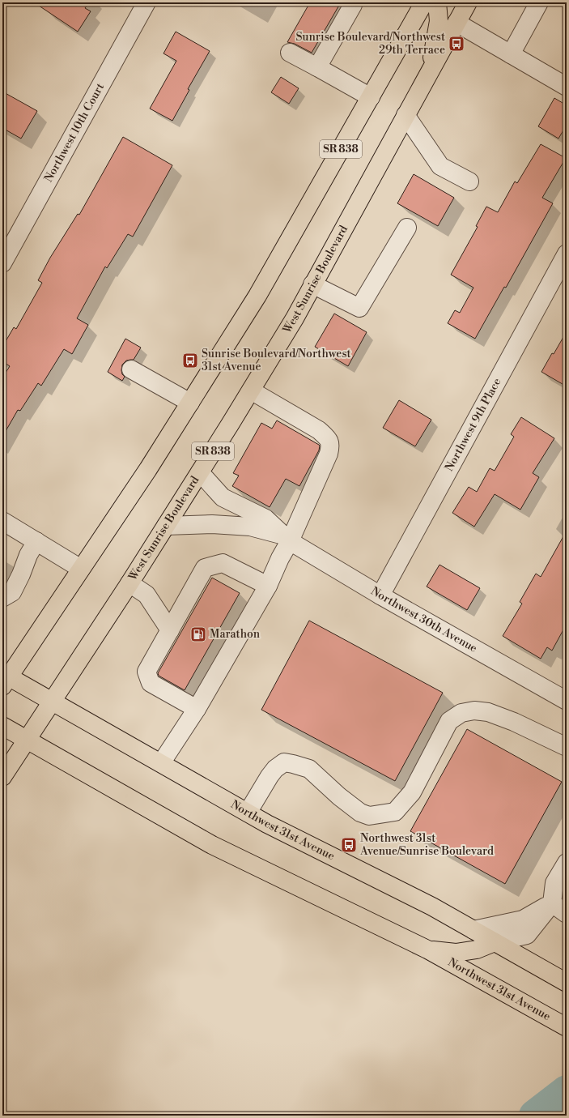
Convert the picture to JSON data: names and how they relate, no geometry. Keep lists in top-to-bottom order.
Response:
{
  "streets": {
    "main road": ["SR 838", "West Sunrise Boulevard", "Northwest 31st Avenue"],
    "street": ["Northwest 10th Court", "Northwest 9th Place", "Northwest 30th Avenue"]
  },
  "crossings": [
    ["SR 838", "Northwest 31st Avenue"],
    ["West Sunrise Boulevard", "Northwest 30th Avenue"],
    ["West Sunrise Boulevard", "Northwest 31st Avenue"],
    ["Northwest 9th Place", "Northwest 30th Avenue"]
  ],
  "places": {
    "bus stop": ["Sunrise Boulevard/Northwest 29th Terrace", "Sunrise Boulevard/Northwest 31st Avenue", "Northwest 31st Avenue/Sunrise Boulevard"],
    "fuel station": ["Marathon"]
  }
}
